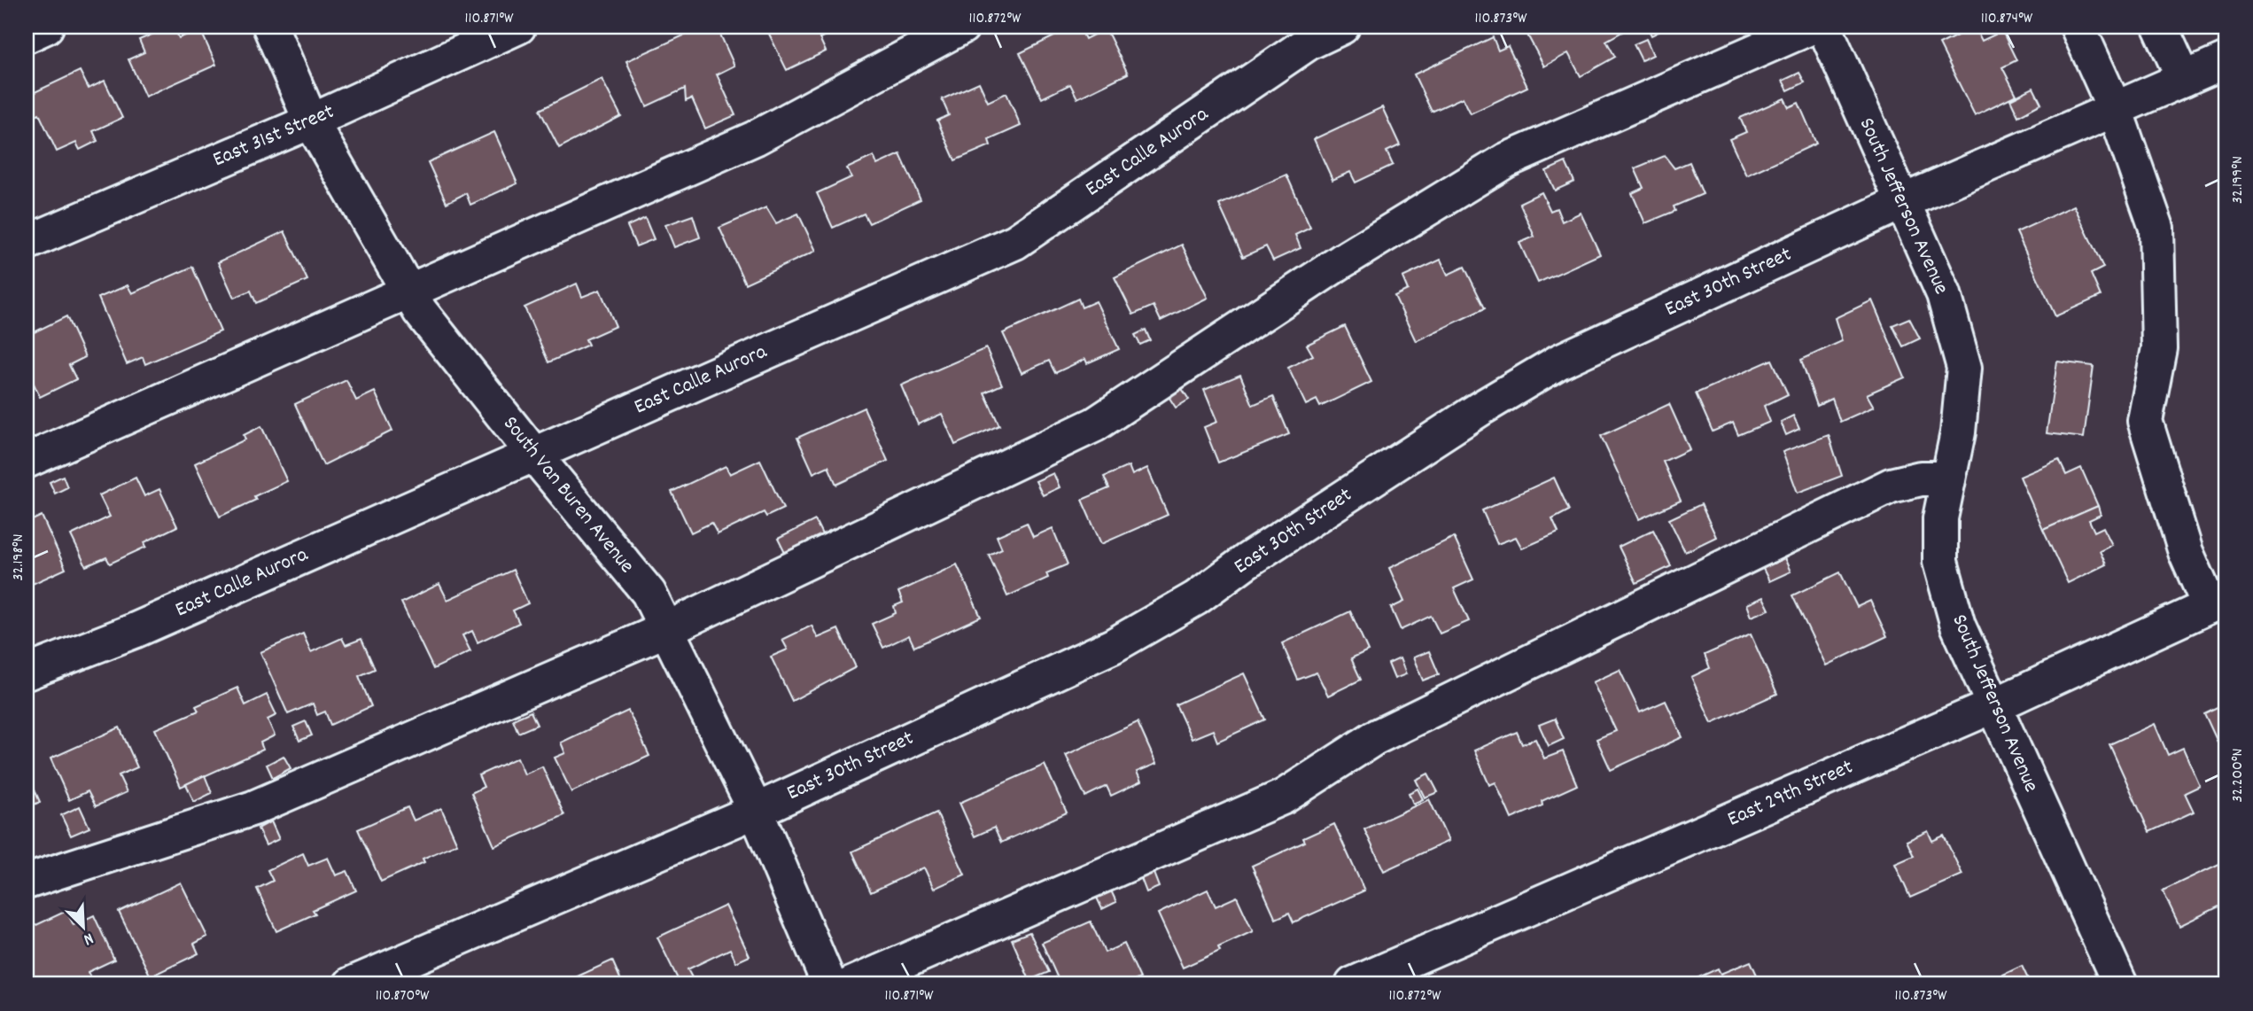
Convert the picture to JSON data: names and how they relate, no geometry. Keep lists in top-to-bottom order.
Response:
{
  "streets": {
    "street": [
      "East 31st Street",
      "East Calle Aurora",
      "South Jefferson Avenue",
      "East 30th Street",
      "South Van Buren Avenue",
      "East 29th Street"
    ]
  },
  "crossings": [
    ["East 31st Street", "South Van Buren Avenue"],
    ["East Calle Aurora", "South Van Buren Avenue"],
    ["South Jefferson Avenue", "East 30th Street"],
    ["South Jefferson Avenue", "East 29th Street"],
    ["East 30th Street", "South Van Buren Avenue"]
  ],
  "north": "bottom right",
  "coordinates": [
    "110.871°W",
    "110.872°W",
    "110.873°W",
    "110.874°W",
    "32.199°N",
    "32.198°N",
    "32.200°N",
    "110.870°W"
  ]
}
